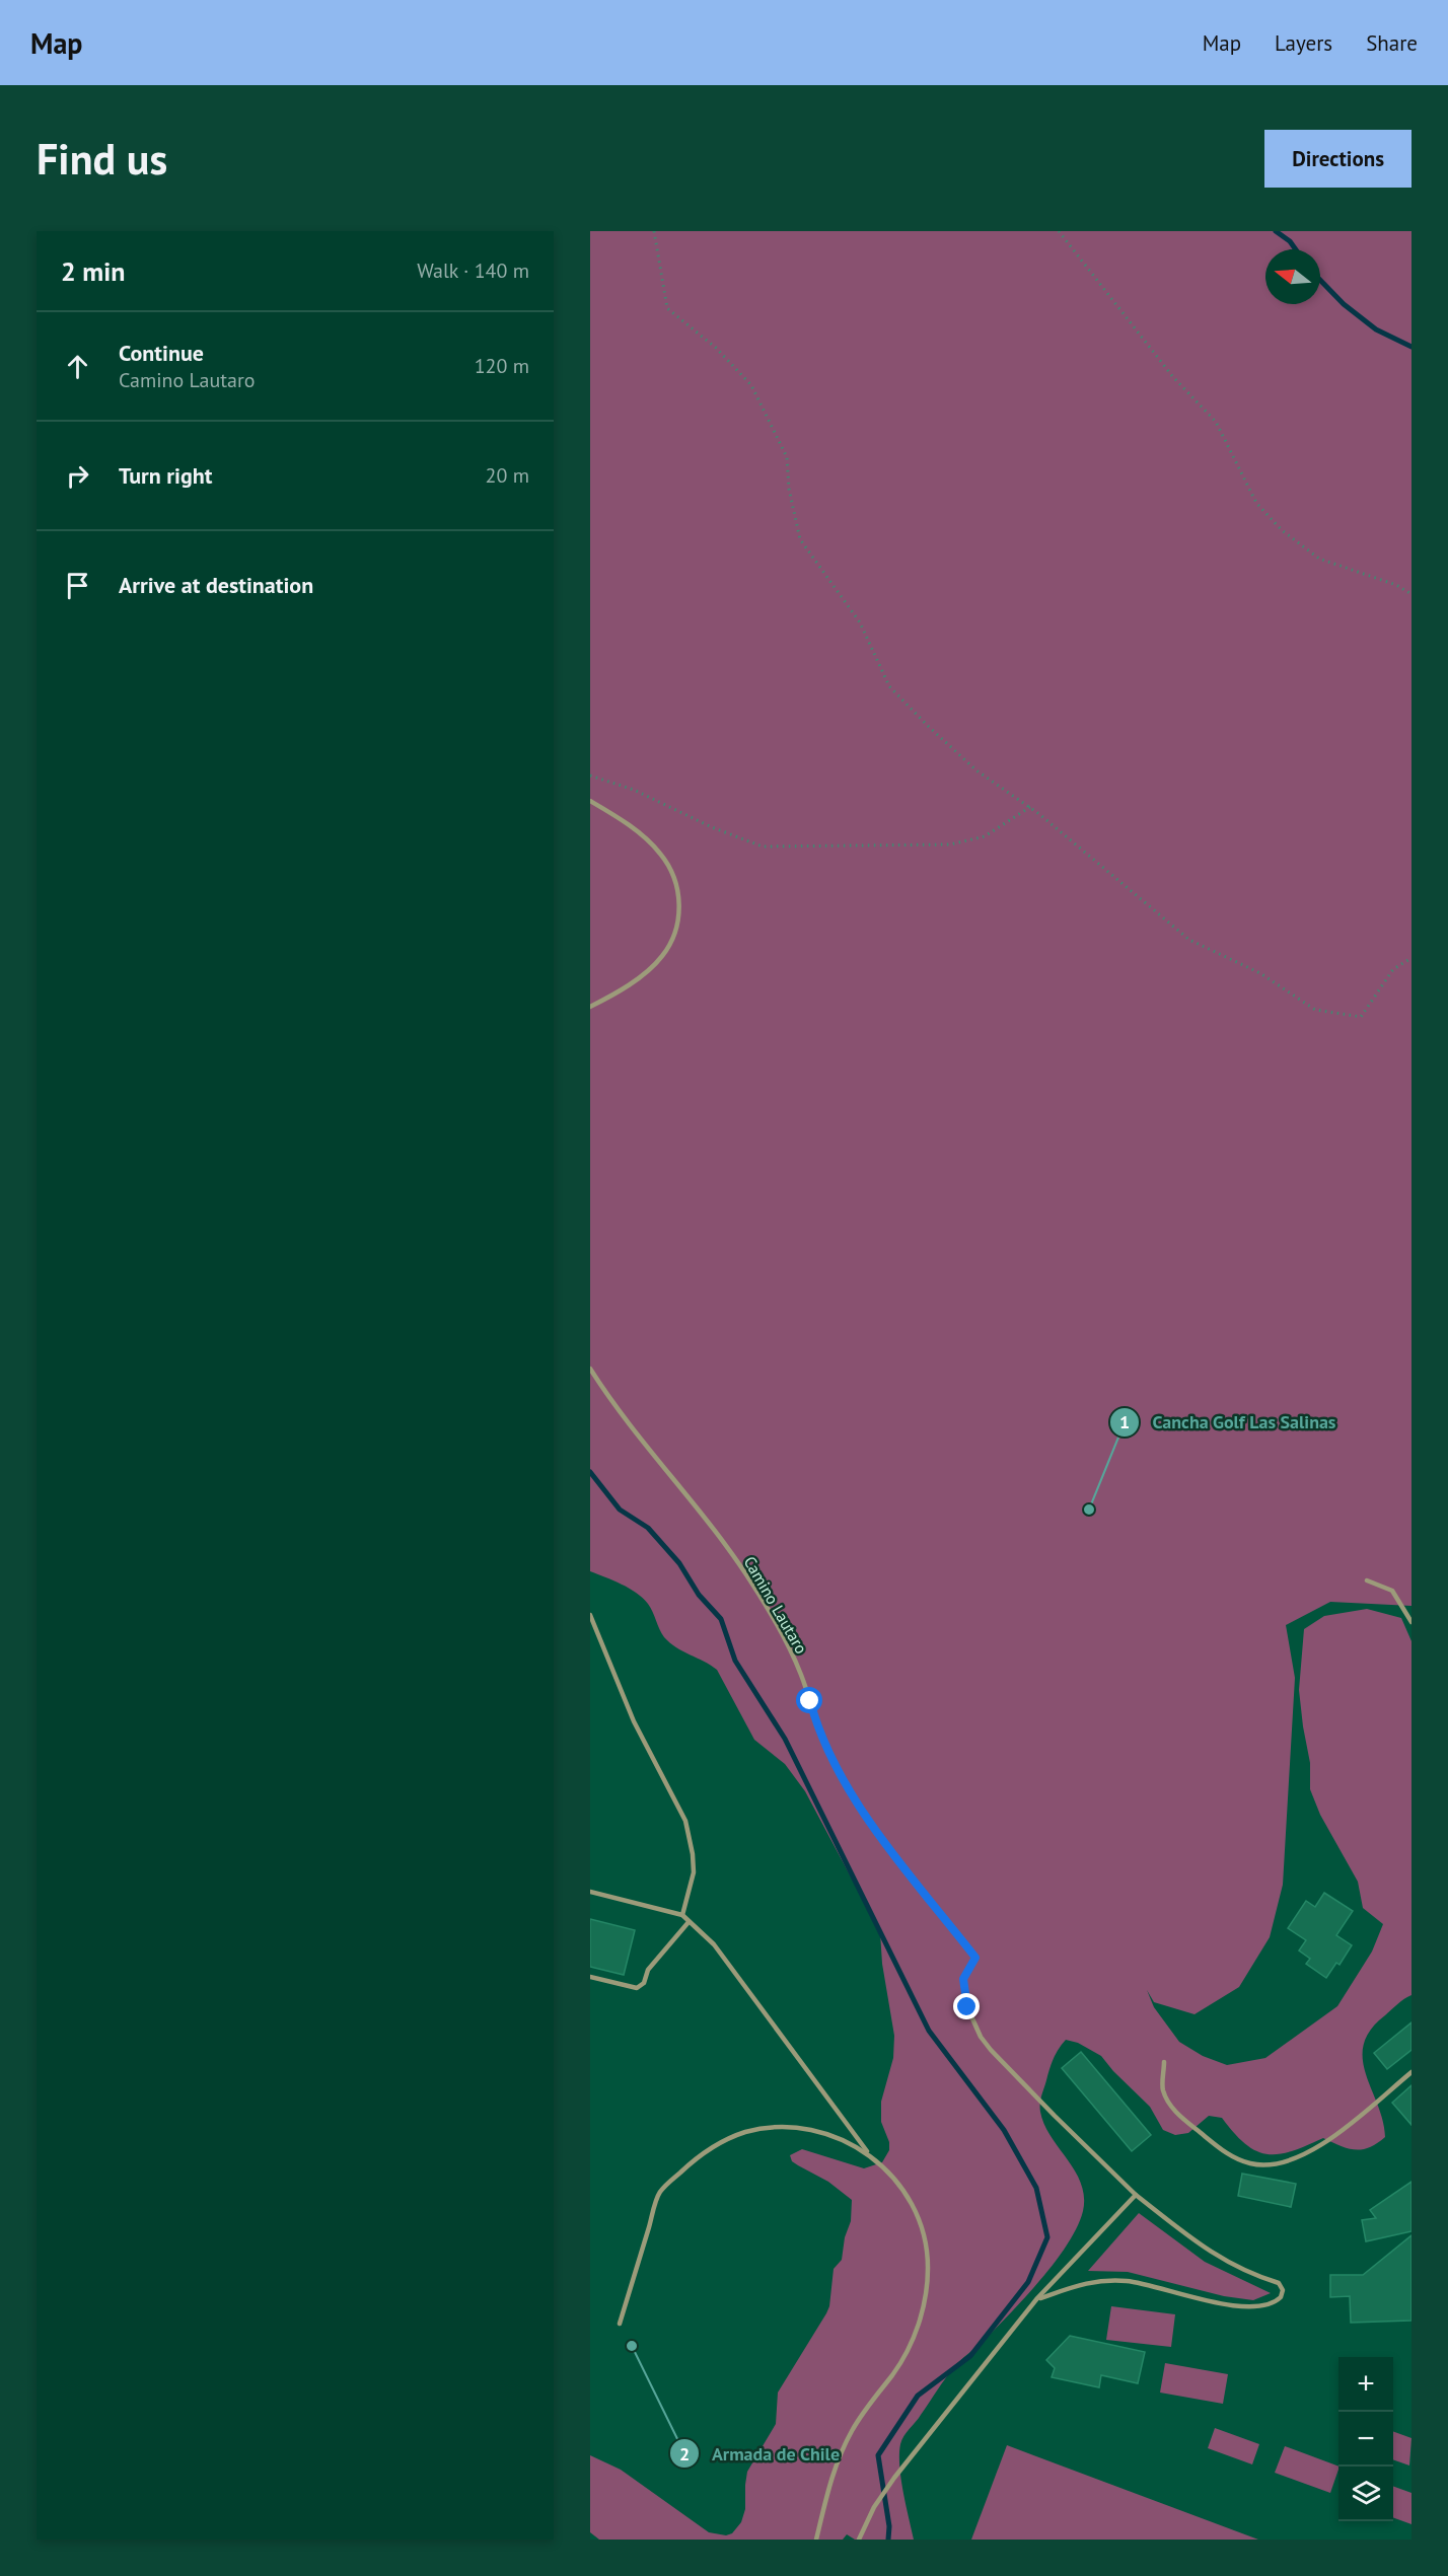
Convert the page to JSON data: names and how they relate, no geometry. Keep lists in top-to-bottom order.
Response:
{
  "streets": {
    "lane": ["Camino Lautaro"]
  },
  "places": ["Cancha Golf Las Salinas", "Armada de Chile"],
  "north": "left",
  "page": {
    "header": "Map",
    "nav": ["Map", "Layers", "Share"],
    "buttons": "Directions",
    "title": "Find us",
    "heading": ["2 min", "Walk · 140 m"],
    "list": [
      ["Continue", "Camino Lautaro", "120 m"],
      ["Turn right", "20 m"],
      "Arrive at destination"
    ],
    "map_buttons": ["+", "−"]
  }
}
